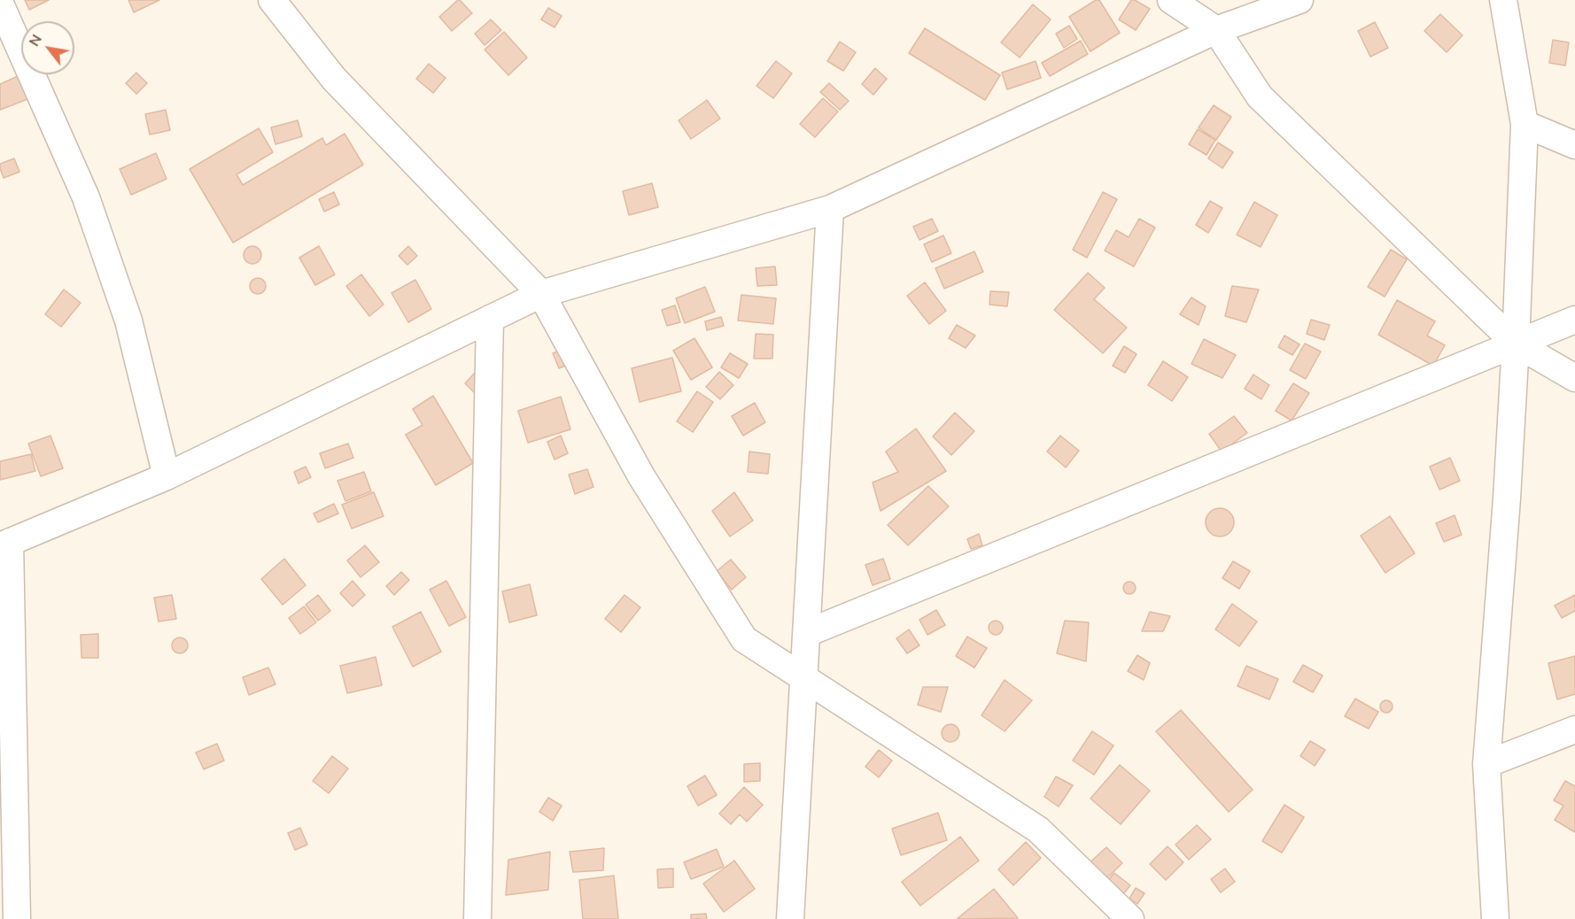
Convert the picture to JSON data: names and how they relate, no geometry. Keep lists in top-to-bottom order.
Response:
{
  "north": "top left"
}
